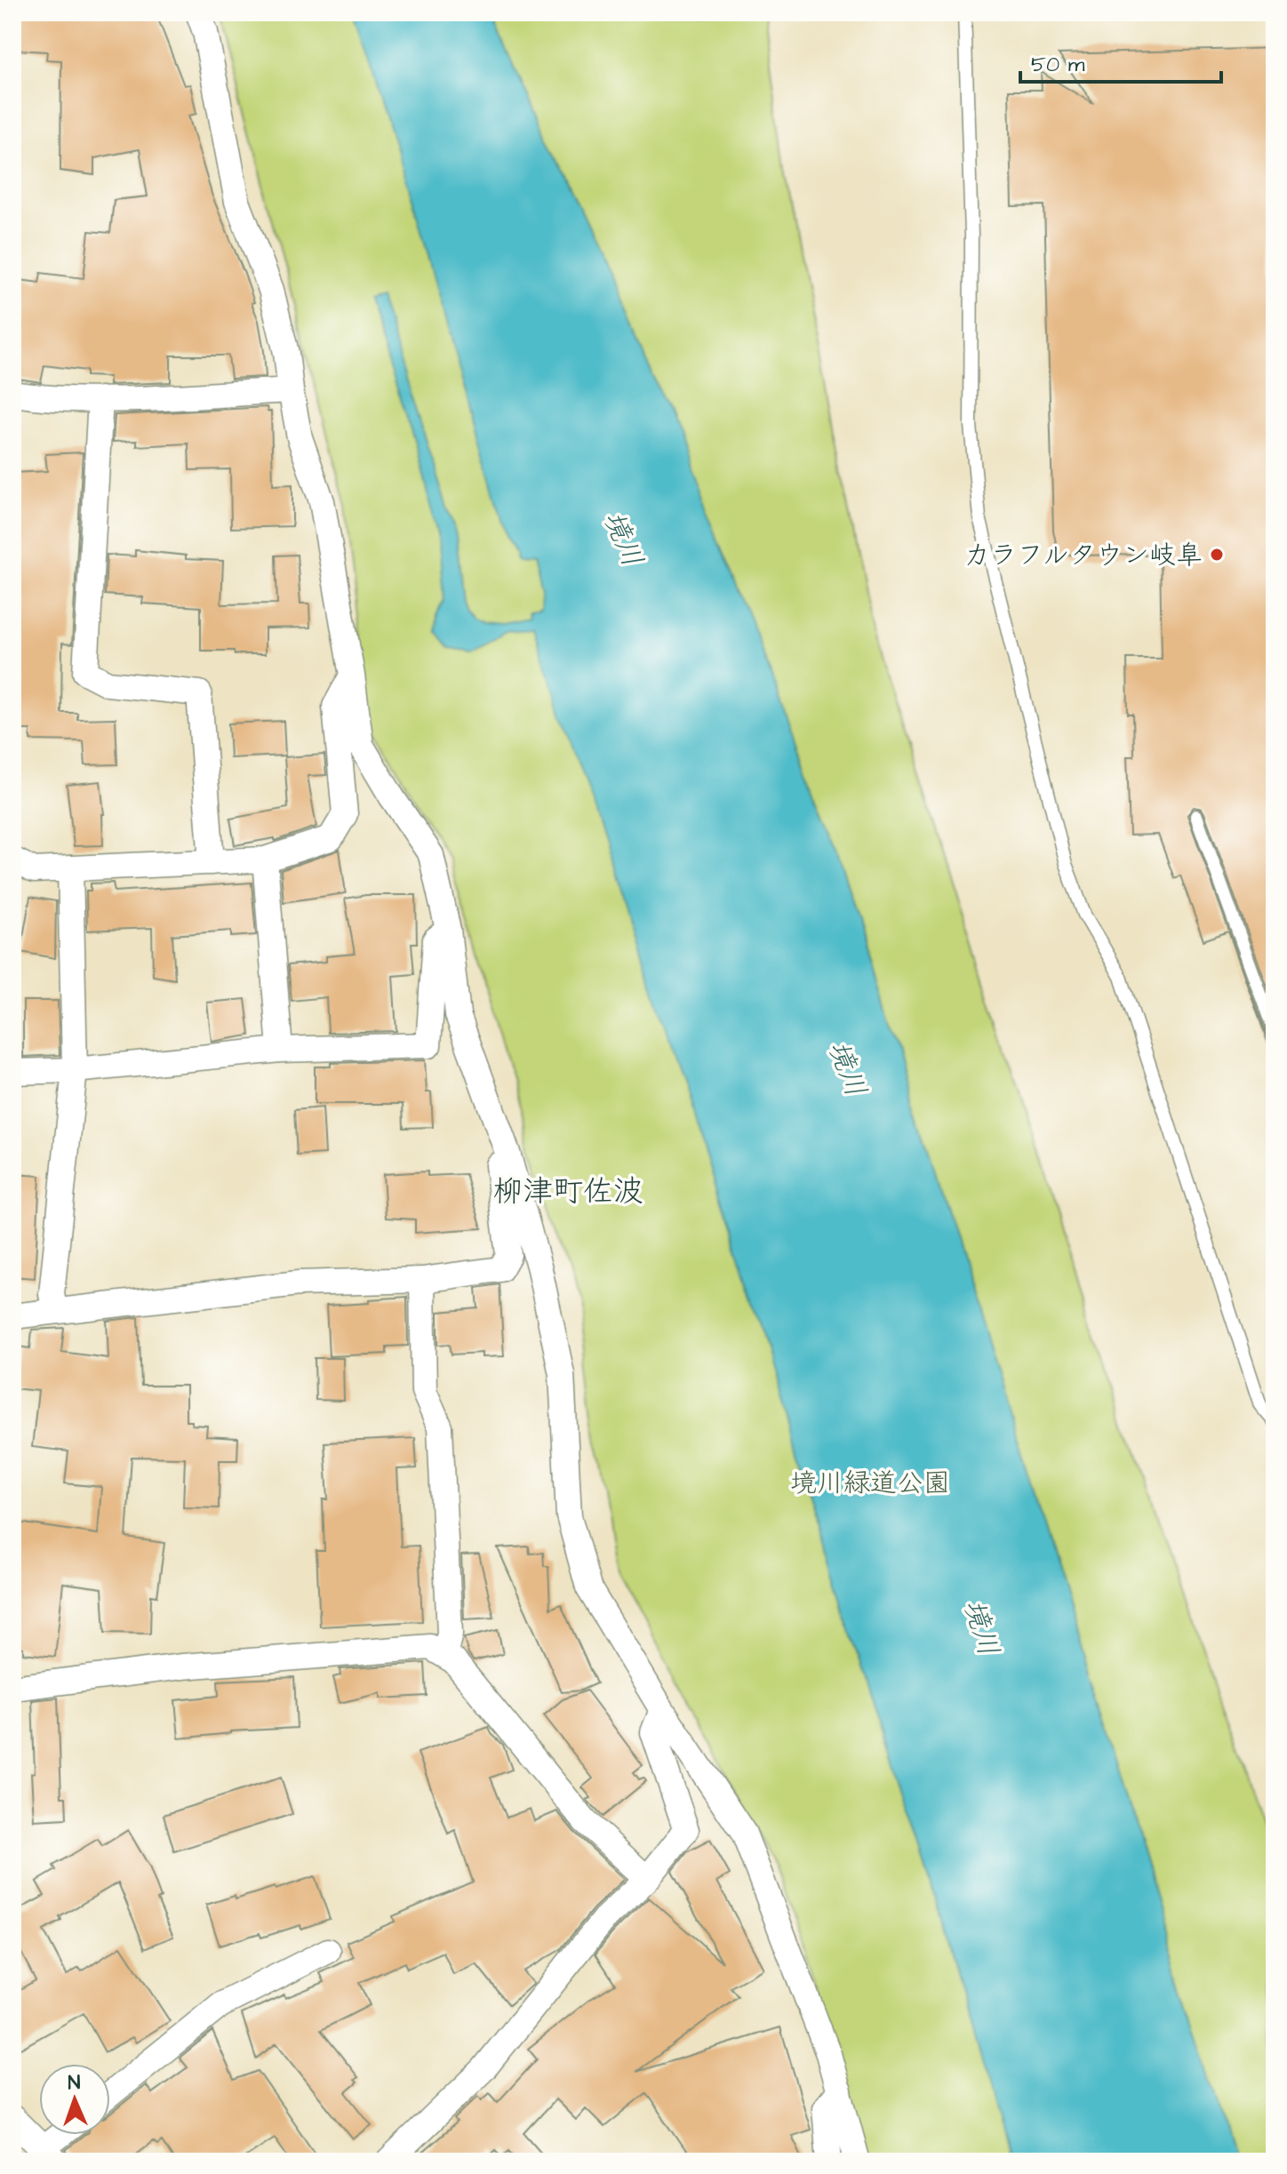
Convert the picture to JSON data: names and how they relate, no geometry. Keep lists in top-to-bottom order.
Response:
{
  "districts": ["柳津町佐波"],
  "water": ["境川"],
  "parks": ["境川緑道公園"],
  "places": ["カラフルタウン岐阜"],
  "scale_bar": "50 m",
  "north": "top"
}
